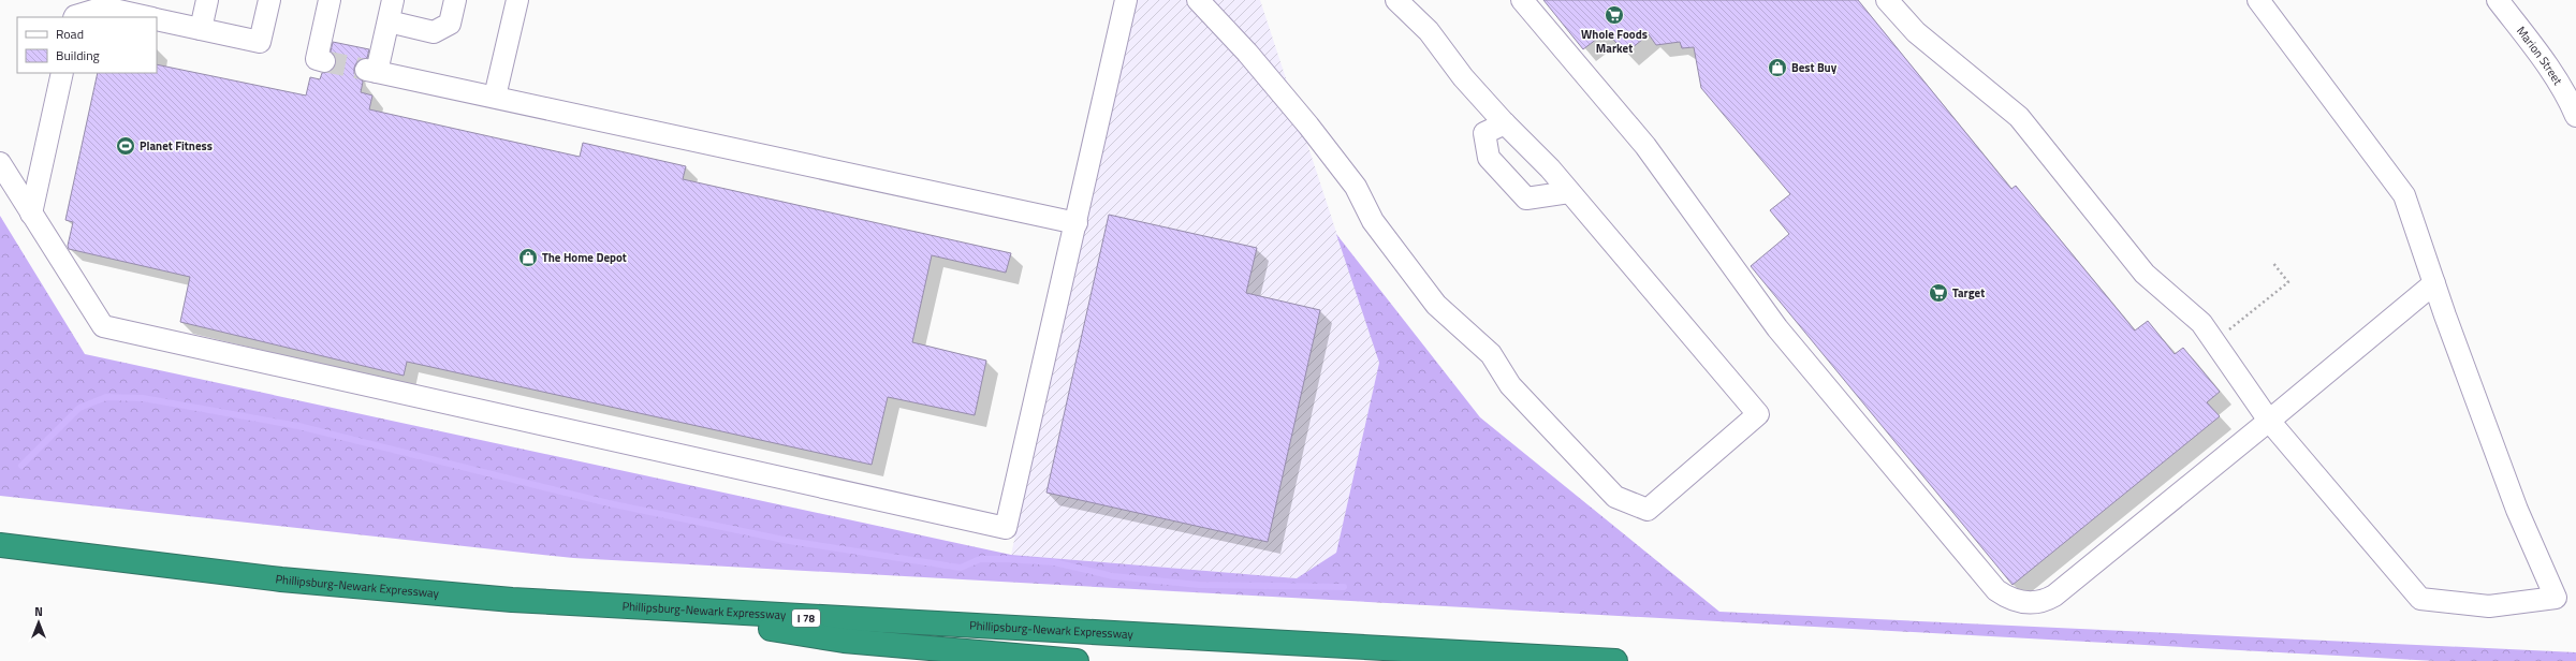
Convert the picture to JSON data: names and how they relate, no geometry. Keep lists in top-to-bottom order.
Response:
{
  "streets": {
    "highway": ["Phillipsburg-Newark Expressway", "I 78"],
    "street": ["Marion Street"]
  },
  "places": {
    "supermarket": ["Whole Foods Market", "Target"],
    "shop": ["Best Buy", "The Home Depot"],
    "sports": ["Planet Fitness"]
  },
  "legend": ["Road", "Building"],
  "north": "top"
}
